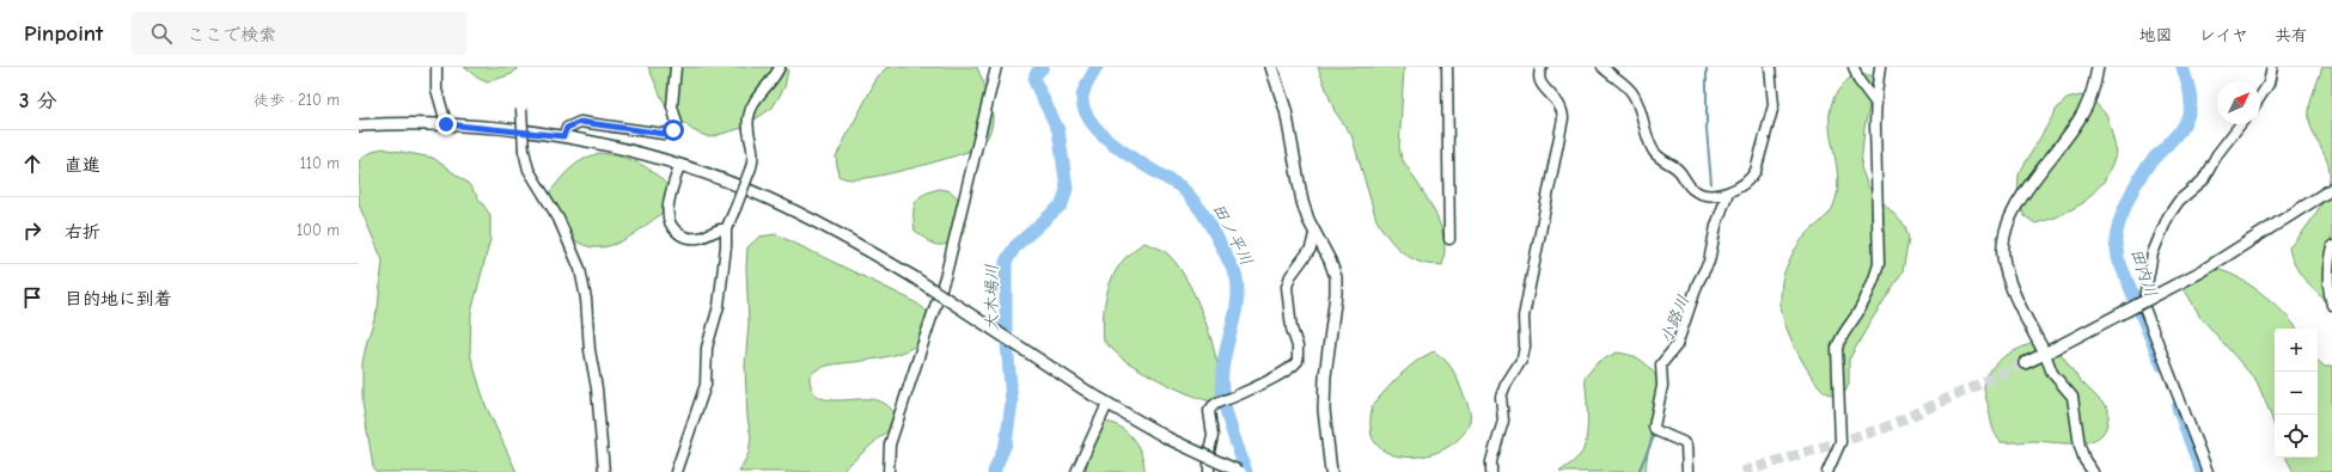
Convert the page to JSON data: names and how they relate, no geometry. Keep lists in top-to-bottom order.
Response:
{
  "water": [
    "田ノ平川",
    "田内川",
    "大木場川",
    "小路川"
  ],
  "north": "top right",
  "page": {
    "header": "Pinpoint",
    "search": "ここで検索",
    "nav": ["地図", "レイヤ", "共有"],
    "heading": ["3 分", "徒歩 · 210 m"],
    "list": [
      ["直進", "110 m"],
      ["右折", "100 m"],
      "目的地に到着"
    ],
    "map_buttons": ["+", "−"]
  }
}
